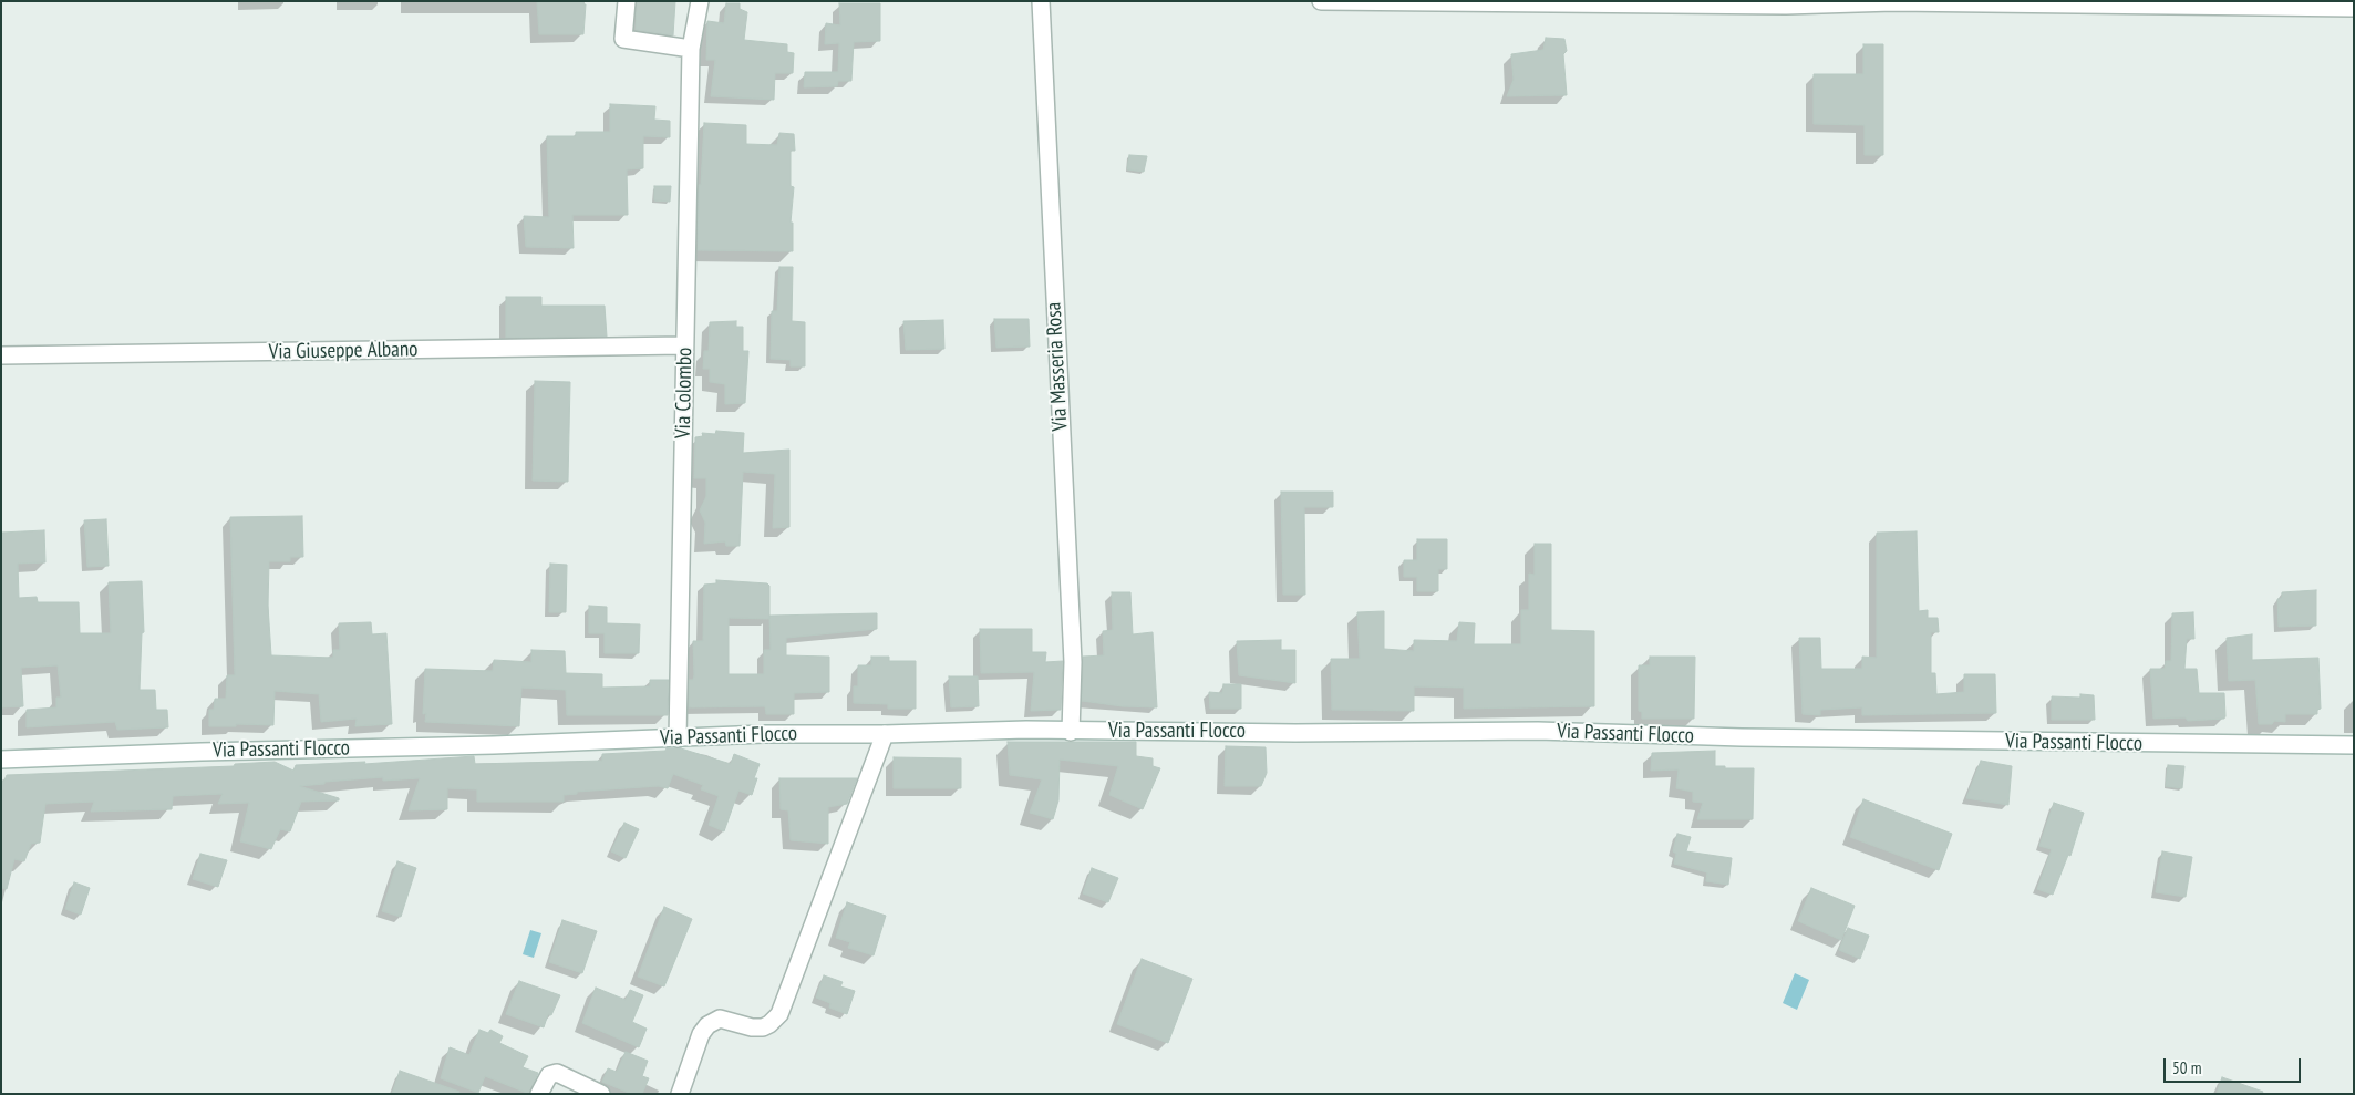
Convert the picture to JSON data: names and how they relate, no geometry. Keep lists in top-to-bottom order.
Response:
{
  "streets": {
    "street": [
      "Via Giuseppe Albano",
      "Via Masseria Rosa",
      "Via Colombo",
      "Via Passanti Flocco"
    ]
  },
  "crossings": [
    ["Via Giuseppe Albano", "Via Colombo"],
    ["Via Masseria Rosa", "Via Passanti Flocco"],
    ["Via Colombo", "Via Passanti Flocco"]
  ],
  "scale_bar": "50 m"
}
